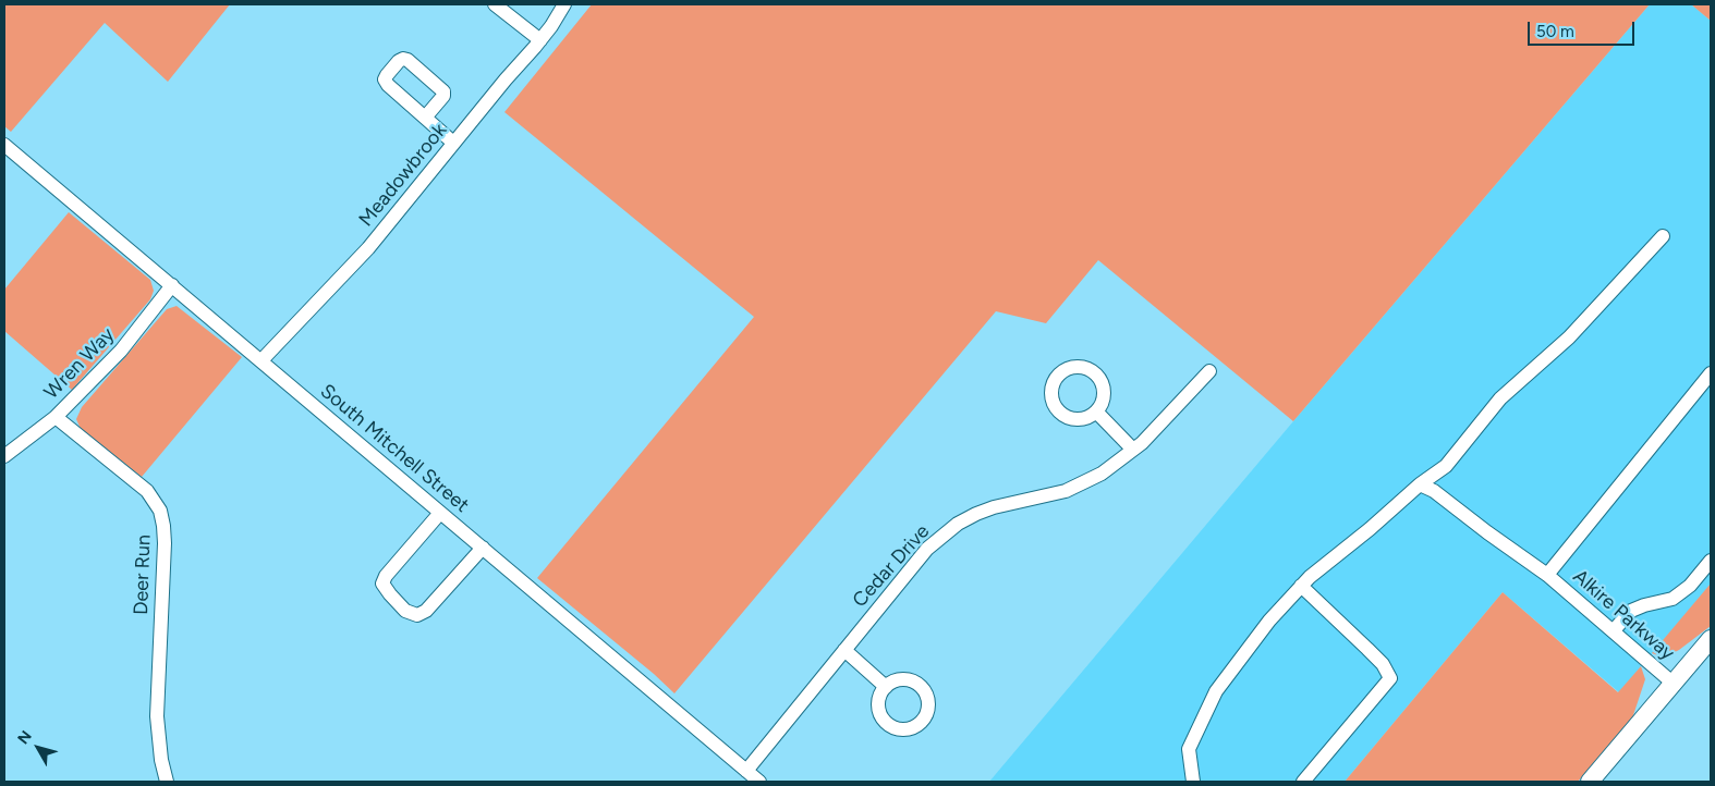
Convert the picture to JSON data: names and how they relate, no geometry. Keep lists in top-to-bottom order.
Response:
{
  "streets": {
    "street": [
      "Meadowbrook",
      "Wren Way",
      "South Mitchell Street",
      "Cedar Drive",
      "Deer Run",
      "Alkire Parkway"
    ]
  },
  "crossings": [
    ["Meadowbrook", "South Mitchell Street"],
    ["Wren Way", "South Mitchell Street"],
    ["Wren Way", "Deer Run"],
    ["South Mitchell Street", "Cedar Drive"]
  ],
  "scale_bar": "50 m",
  "north": "top left"
}
